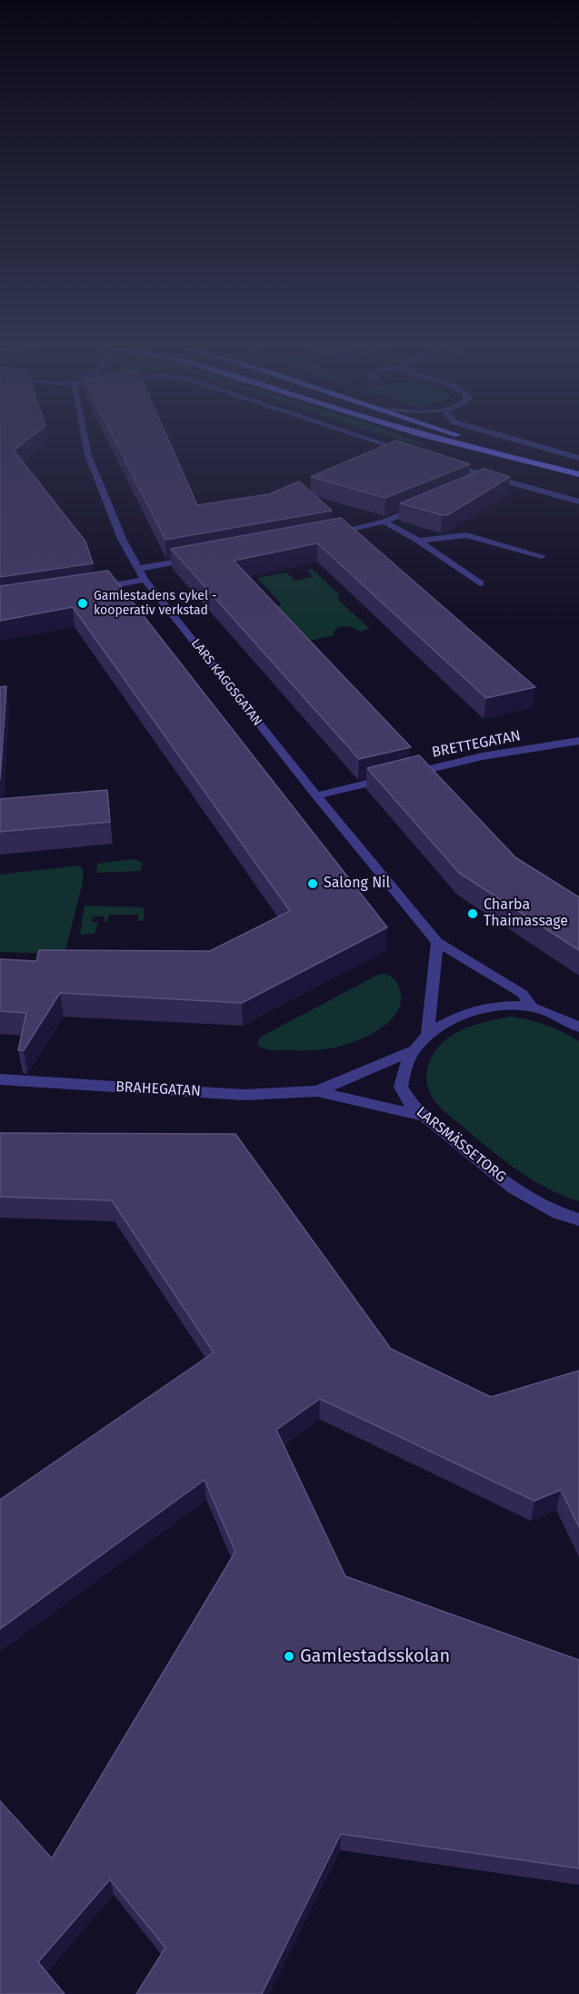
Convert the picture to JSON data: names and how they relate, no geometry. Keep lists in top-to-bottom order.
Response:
{
  "streets": {
    "street": [
      "LARS KAGGSGATAN",
      "BRETTEGATAN",
      "BRAHEGATAN",
      "LARSMÄSSETORG"
    ]
  },
  "crossings": [
    ["LARS KAGGSGATAN", "BRETTEGATAN"],
    ["LARS KAGGSGATAN", "LARSMÄSSETORG"],
    ["BRAHEGATAN", "LARSMÄSSETORG"]
  ],
  "places": [
    "Gamlestadens cykel - kooperativ verkstad",
    "Salong Nil",
    "Charba Thaimassage",
    "Gamlestadsskolan"
  ]
}
